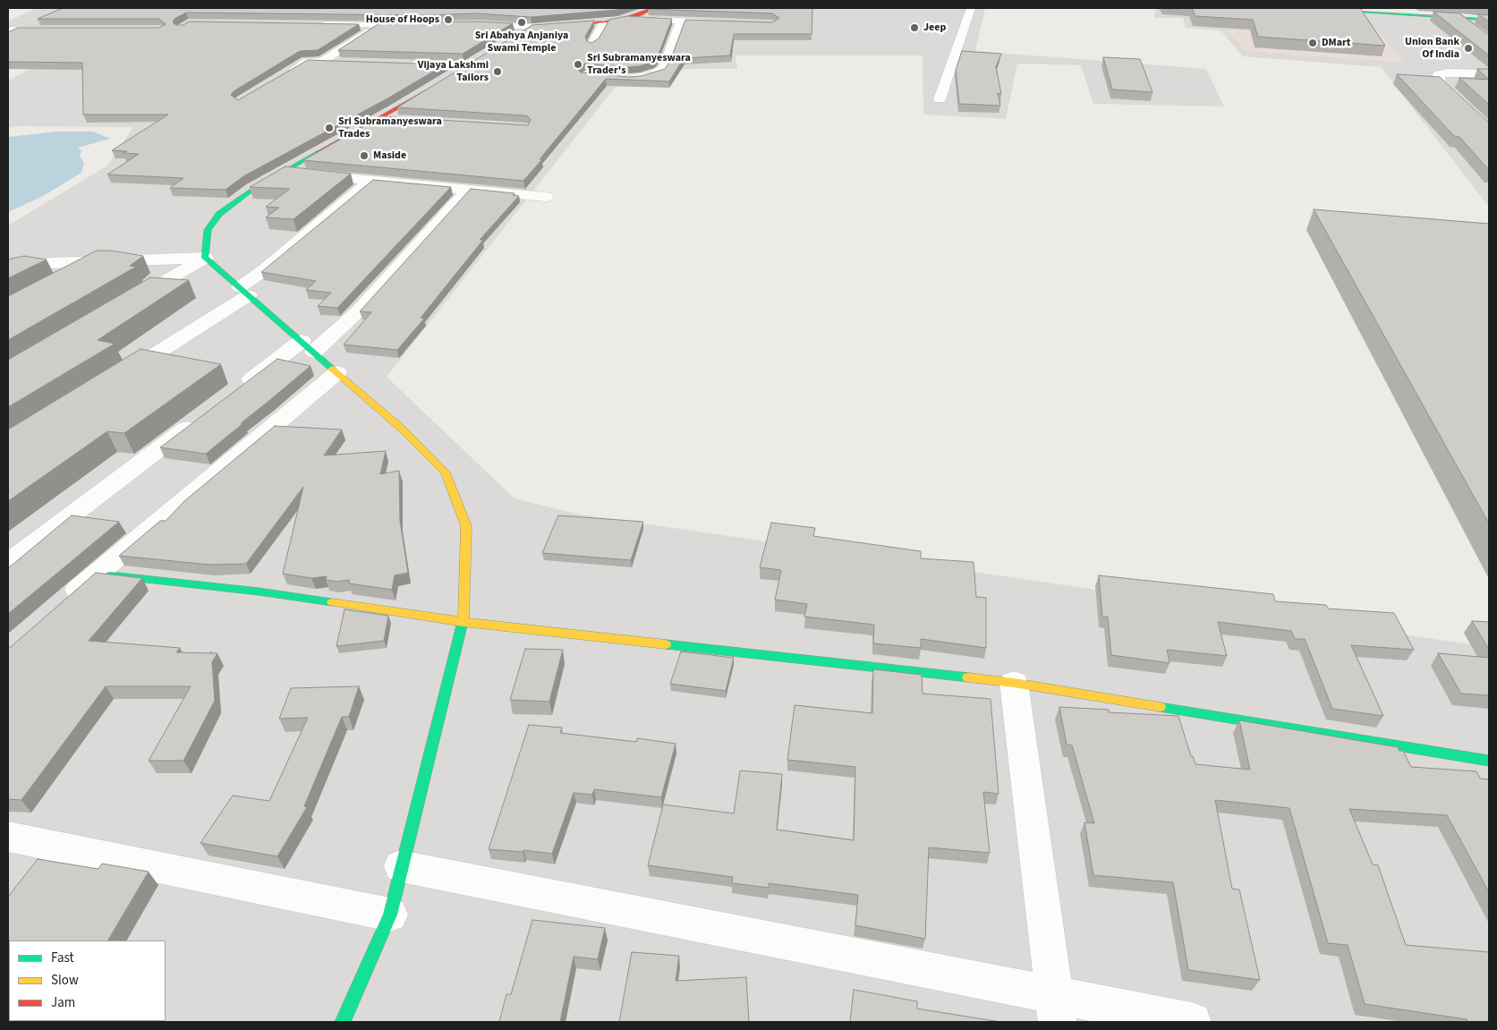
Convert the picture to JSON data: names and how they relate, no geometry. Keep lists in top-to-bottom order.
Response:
{
  "places": [
    "House of Hoops",
    "Sri Abahya Anjaniya Swami Temple",
    "Jeep",
    "DMart",
    "Union Bank Of India",
    "Sri Subramanyeswara Trader's",
    "Vijaya Lakshmi Tailors",
    "Sri Subramanyeswara Trades",
    "Maside"
  ],
  "legend": ["Fast", "Slow", "Jam"]
}
